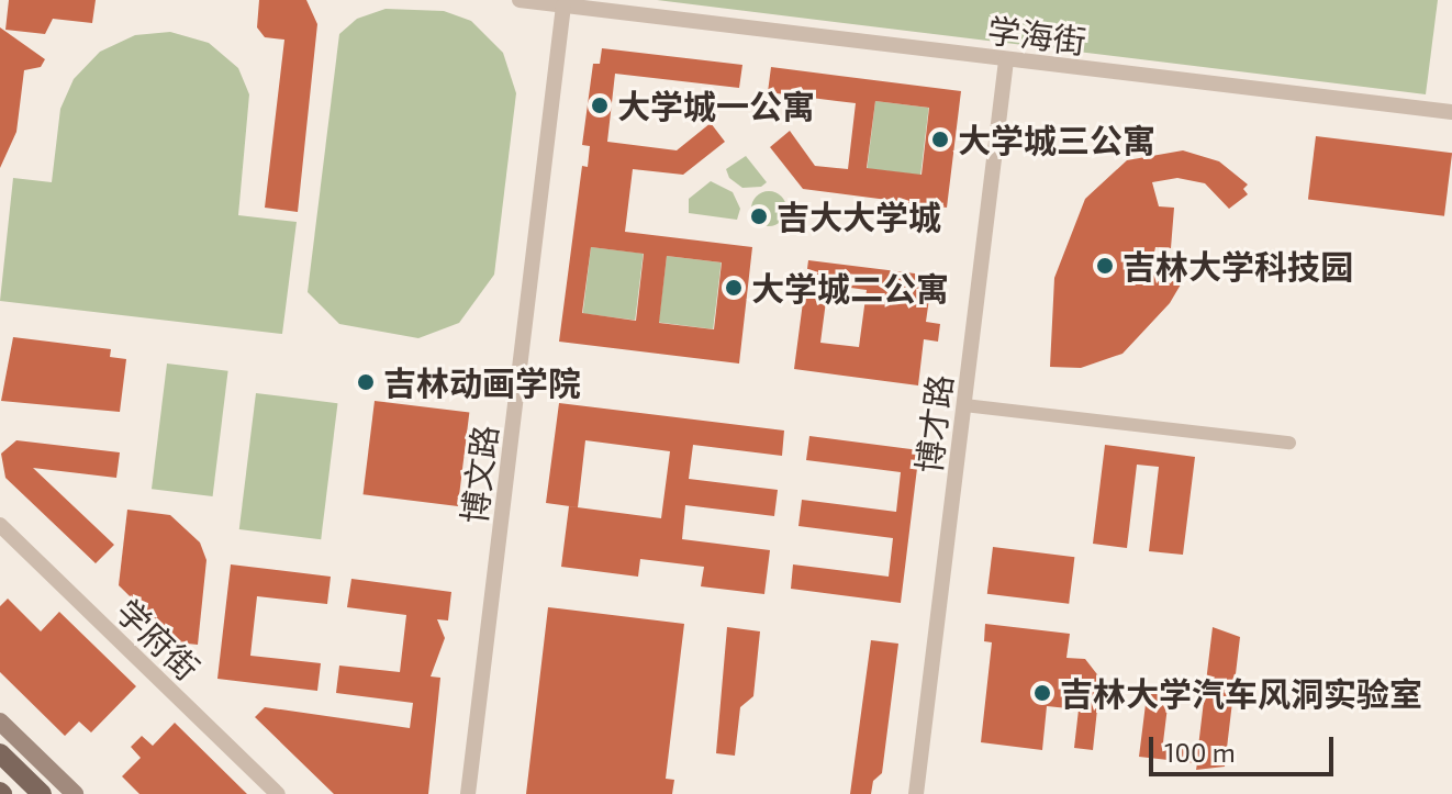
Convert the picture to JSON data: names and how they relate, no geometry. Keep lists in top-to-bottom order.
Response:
{
  "streets": {
    "street": [
      "学海街",
      "博才路",
      "博文路",
      "学府街"
    ]
  },
  "crossings": [
    ["学海街", "博才路"],
    ["学海街", "博文路"]
  ],
  "places": [
    "大学城一公寓",
    "大学城三公寓",
    "吉大大学城",
    "吉林大学科技园",
    "大学城二公寓",
    "吉林动画学院",
    "吉林大学汽车风洞实验室"
  ],
  "scale_bar": "100 m"
}
